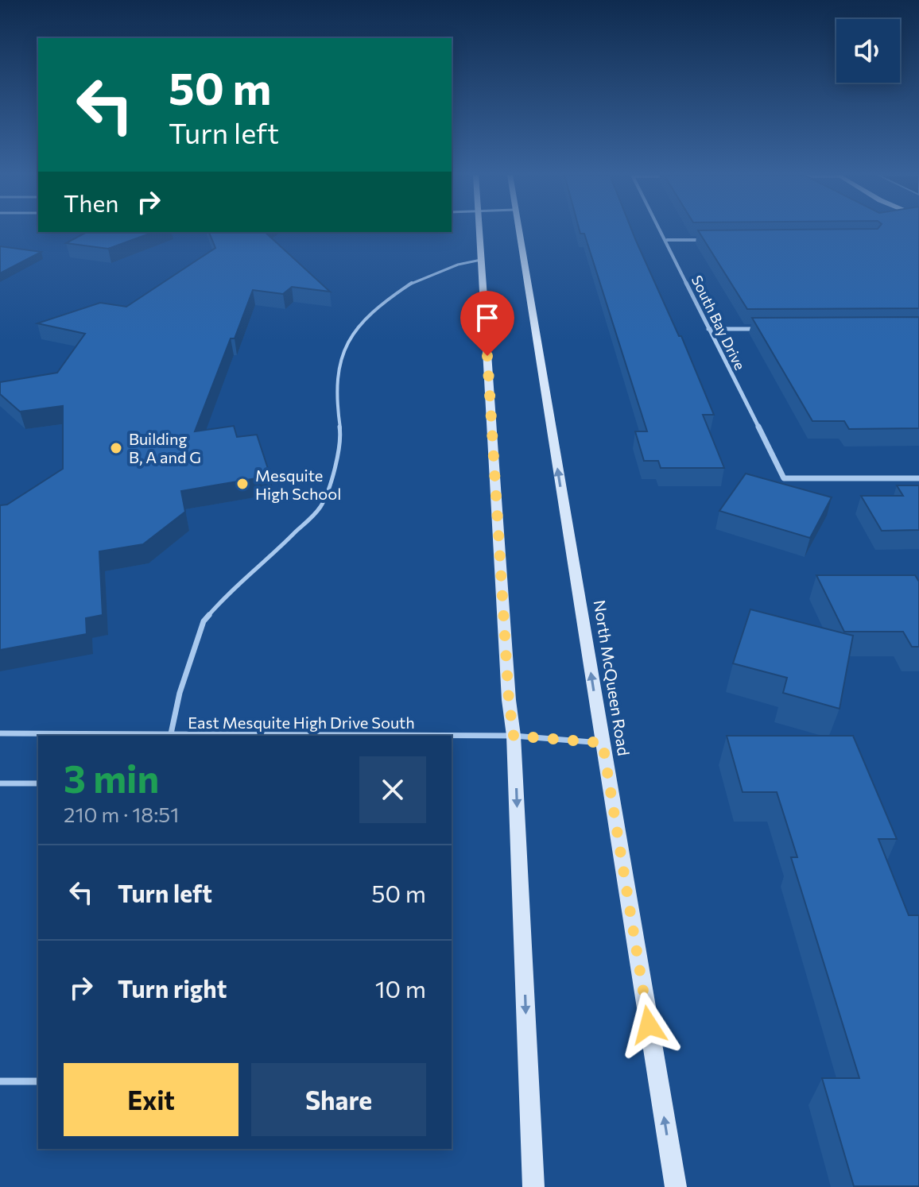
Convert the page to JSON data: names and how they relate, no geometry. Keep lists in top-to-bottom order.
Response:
{
  "streets": {
    "main road": ["North McQueen Road"],
    "street": ["South Bay Drive"],
    "lane": ["East Mesquite High Drive South"]
  },
  "crossings": [
    ["North McQueen Road", "East Mesquite High Drive South"]
  ],
  "places": ["Building B, A and G", "Mesquite High School"],
  "page": {
    "turn": ["50 m", "Turn left"],
    "then": "Then",
    "heading": ["3 min", "210 m · 18:51"],
    "list": [
      {
        "name": "Turn left",
        "value": "50 m"
      },
      {
        "name": "Turn right",
        "value": "10 m"
      }
    ],
    "buttons": ["Exit", "Share"]
  }
}
